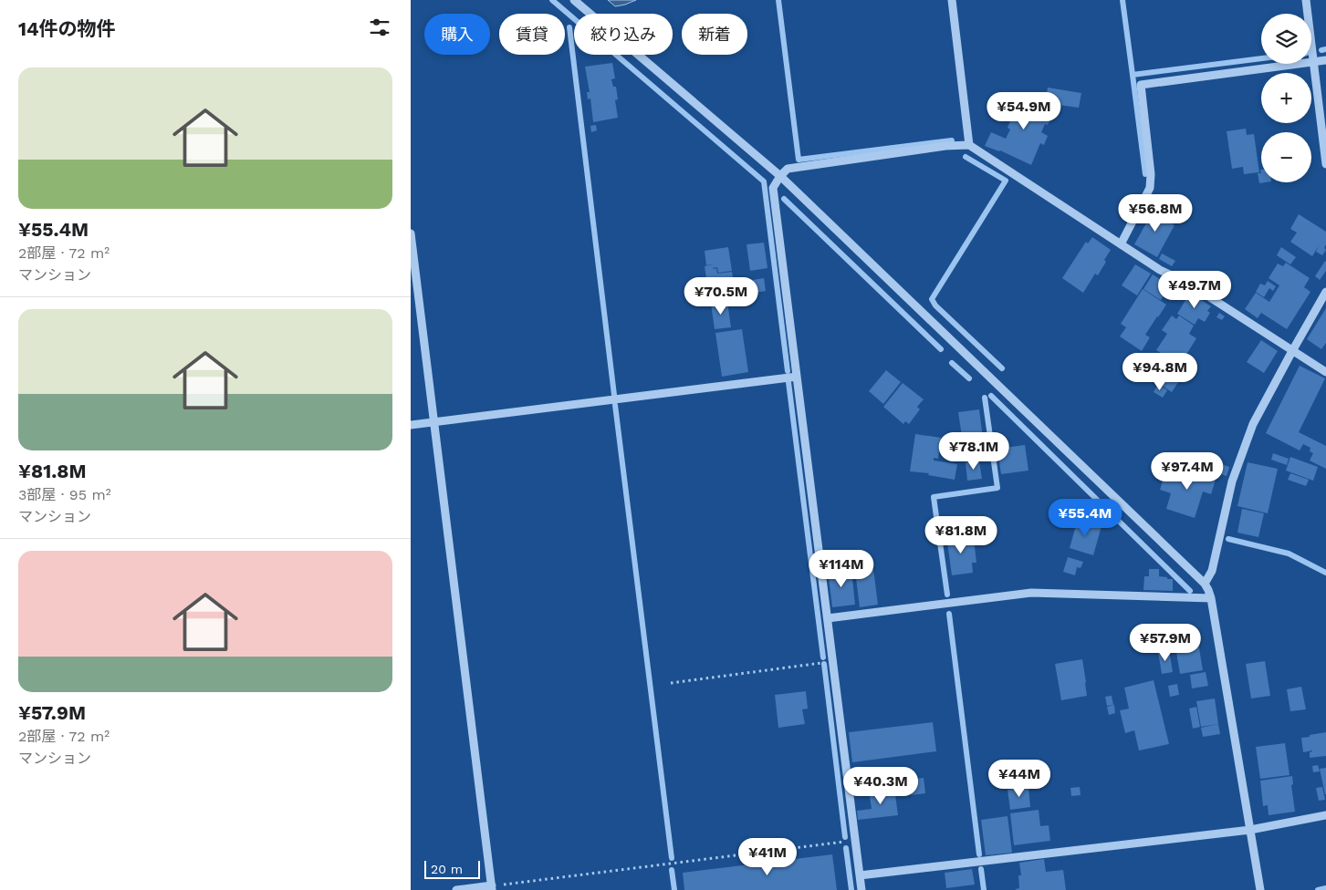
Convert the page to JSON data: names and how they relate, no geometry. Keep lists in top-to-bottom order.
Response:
{
  "scale_bar": "20 m",
  "page": {
    "heading": "14件の物件",
    "map_buttons": ["+", "−"],
    "chip": [
      "購入",
      "賃貸",
      "絞り込み",
      "新着"
    ],
    "list": [
      {
        "name": "¥55.4M",
        "note": "2部屋 · 72 m² · マンション"
      },
      {
        "name": "¥81.8M",
        "note": "3部屋 · 95 m² · マンション"
      },
      {
        "name": "¥57.9M",
        "note": "2部屋 · 72 m² · マンション"
      }
    ],
    "price": [
      "¥54.9M",
      "¥56.8M",
      "¥49.7M",
      "¥70.5M",
      "¥94.8M",
      "¥78.1M",
      "¥97.4M",
      "¥55.4M",
      "¥81.8M",
      "¥114M",
      "¥57.9M",
      "¥44M",
      "¥40.3M",
      "¥41M"
    ],
    "scale": "20 m"
  }
}
